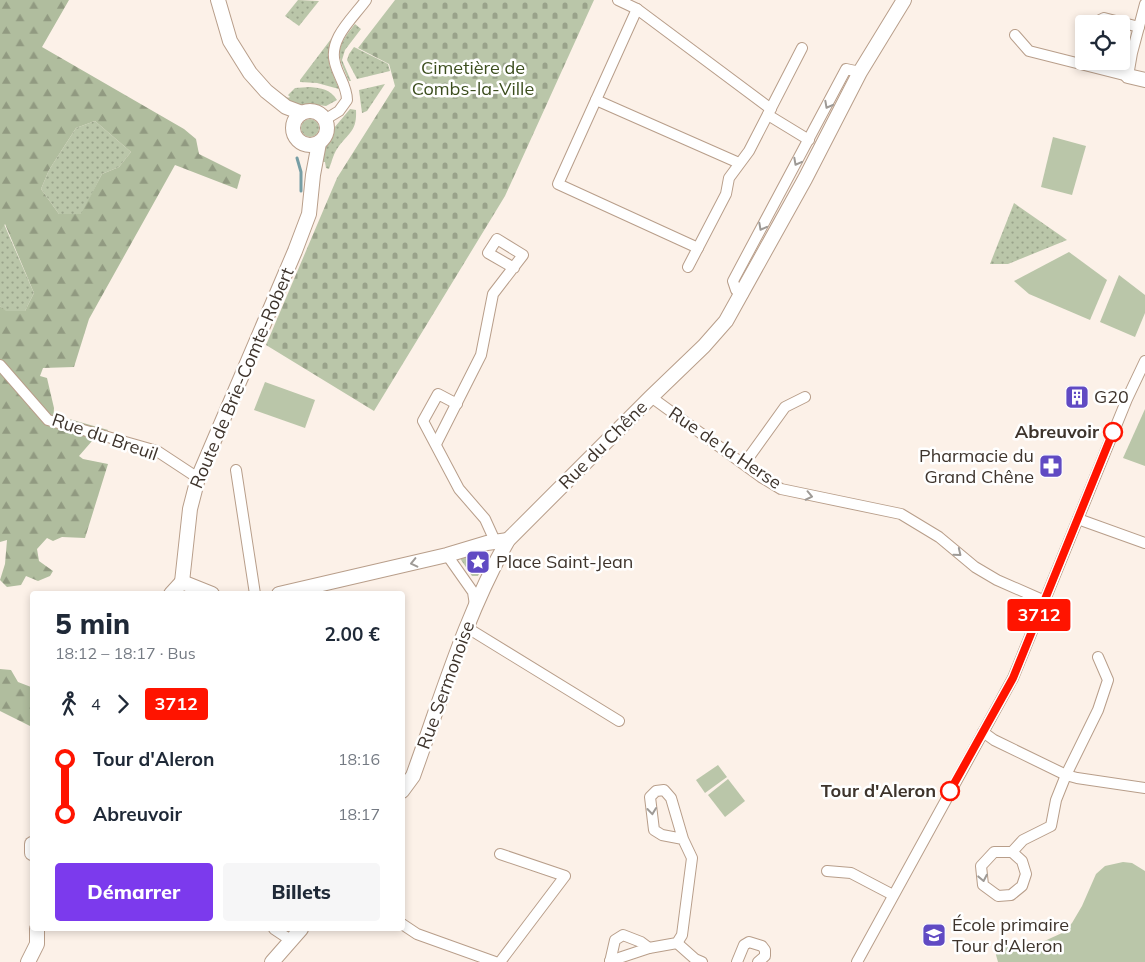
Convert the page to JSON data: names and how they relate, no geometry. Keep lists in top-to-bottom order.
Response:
{
  "streets": {
    "street": [
      "Route de Brie-Comte-Robert",
      "Rue du Breuil",
      "Rue du Chêne",
      "Rue de la Herse",
      "Rue Sermonoise"
    ]
  },
  "crossings": [
    ["Route de Brie-Comte-Robert", "Rue du Breuil"],
    ["Rue du Chêne", "Rue de la Herse"],
    ["Rue du Chêne", "Rue Sermonoise"]
  ],
  "one_way": ["Rue de la Herse"],
  "parks": ["Cimetière de Combs-la-Ville"],
  "places": {
    "building": ["G20"],
    "other": ["Abreuvoir", "Tour d'Aleron"],
    "pharmacy": ["Pharmacie du Grand Chêne"],
    "place": ["Place Saint-Jean"],
    "school or university": ["École primaire Tour d'Aleron"]
  },
  "lines": ["bus line 3712"],
  "page": {
    "on_map": "3712",
    "heading": ["5 min", "18:12 – 18:17 · Bus", "2.00 €"],
    "legs": ["4", "3712"],
    "list": [
      {
        "name": "Tour d'Aleron",
        "value": "18:16"
      },
      {
        "name": "Abreuvoir",
        "value": "18:17"
      }
    ],
    "buttons": ["Démarrer", "Billets"]
  }
}
